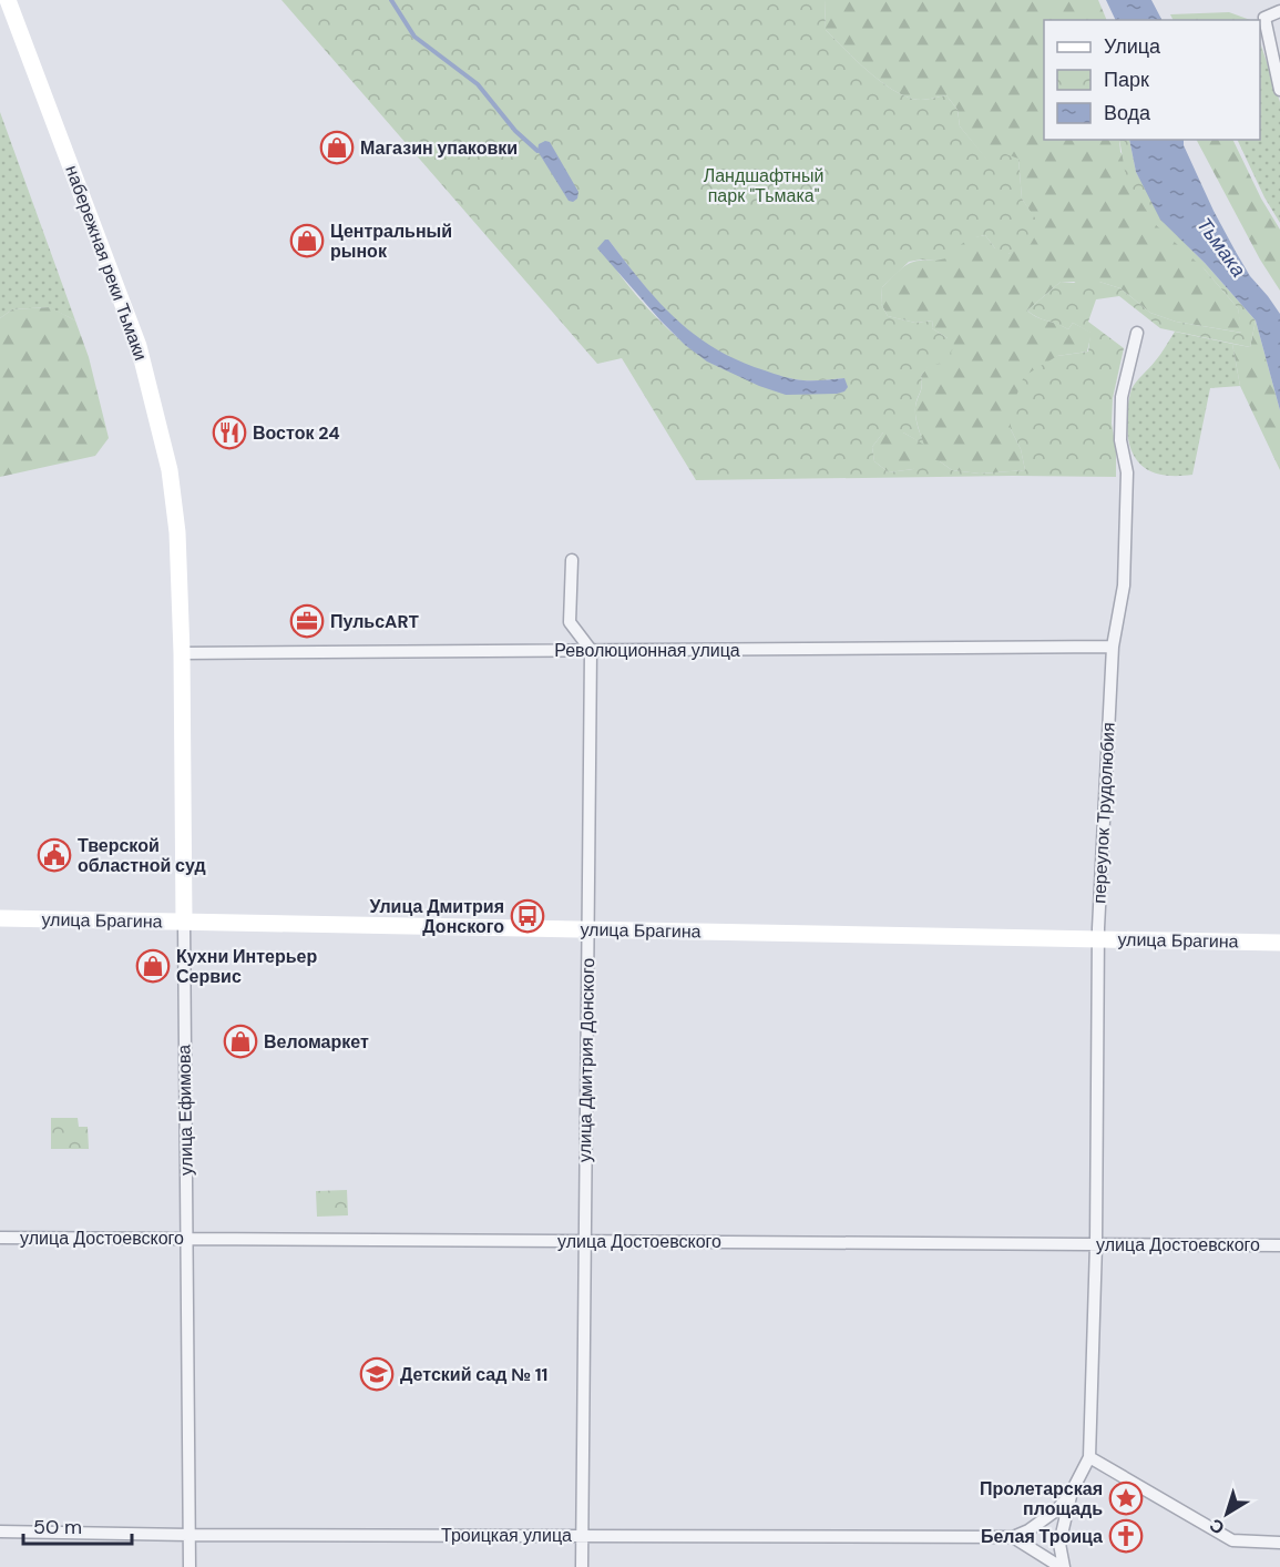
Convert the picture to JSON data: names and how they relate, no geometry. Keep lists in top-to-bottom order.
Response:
{
  "streets": {
    "street": [
      "набережная реки Тьмаки",
      "Революционная улица",
      "переулок Трудолюбия",
      "улица Брагина",
      "улица Дмитрия Донского",
      "улица Ефимова",
      "улица Достоевского",
      "Троицкая улица"
    ]
  },
  "crossings": [
    ["набережная реки Тьмаки", "Революционная улица"],
    ["набережная реки Тьмаки", "улица Ефимова"],
    ["Революционная улица", "переулок Трудолюбия"],
    ["Революционная улица", "улица Дмитрия Донского"],
    ["Революционная улица", "улица Ефимова"],
    ["переулок Трудолюбия", "улица Брагина"],
    ["переулок Трудолюбия", "улица Достоевского"],
    ["переулок Трудолюбия", "Троицкая улица"],
    ["улица Брагина", "улица Дмитрия Донского"],
    ["улица Брагина", "улица Ефимова"],
    ["улица Дмитрия Донского", "улица Достоевского"],
    ["улица Дмитрия Донского", "Троицкая улица"],
    ["улица Ефимова", "улица Достоевского"],
    ["улица Ефимова", "Троицкая улица"]
  ],
  "water": ["Тьмака"],
  "parks": ["Ландшафтный парк \"Тьмака\""],
  "places": {
    "shop": [
      "Магазин упаковки",
      "Центральный рынок",
      "Кухни Интерьер Сервис",
      "Веломаркет"
    ],
    "restaurant": ["Восток 24"],
    "office": ["ПульсART"],
    "public building": ["Тверской областной суд"],
    "bus stop": ["Улица Дмитрия Донского"],
    "school or university": ["Детский сад № 11"],
    "place": ["Пролетарская площадь"],
    "church": ["Белая Троица"]
  },
  "legend": ["Улица", "Парк", "Вода"],
  "scale_bar": "50 m",
  "north": "bottom left"
}
